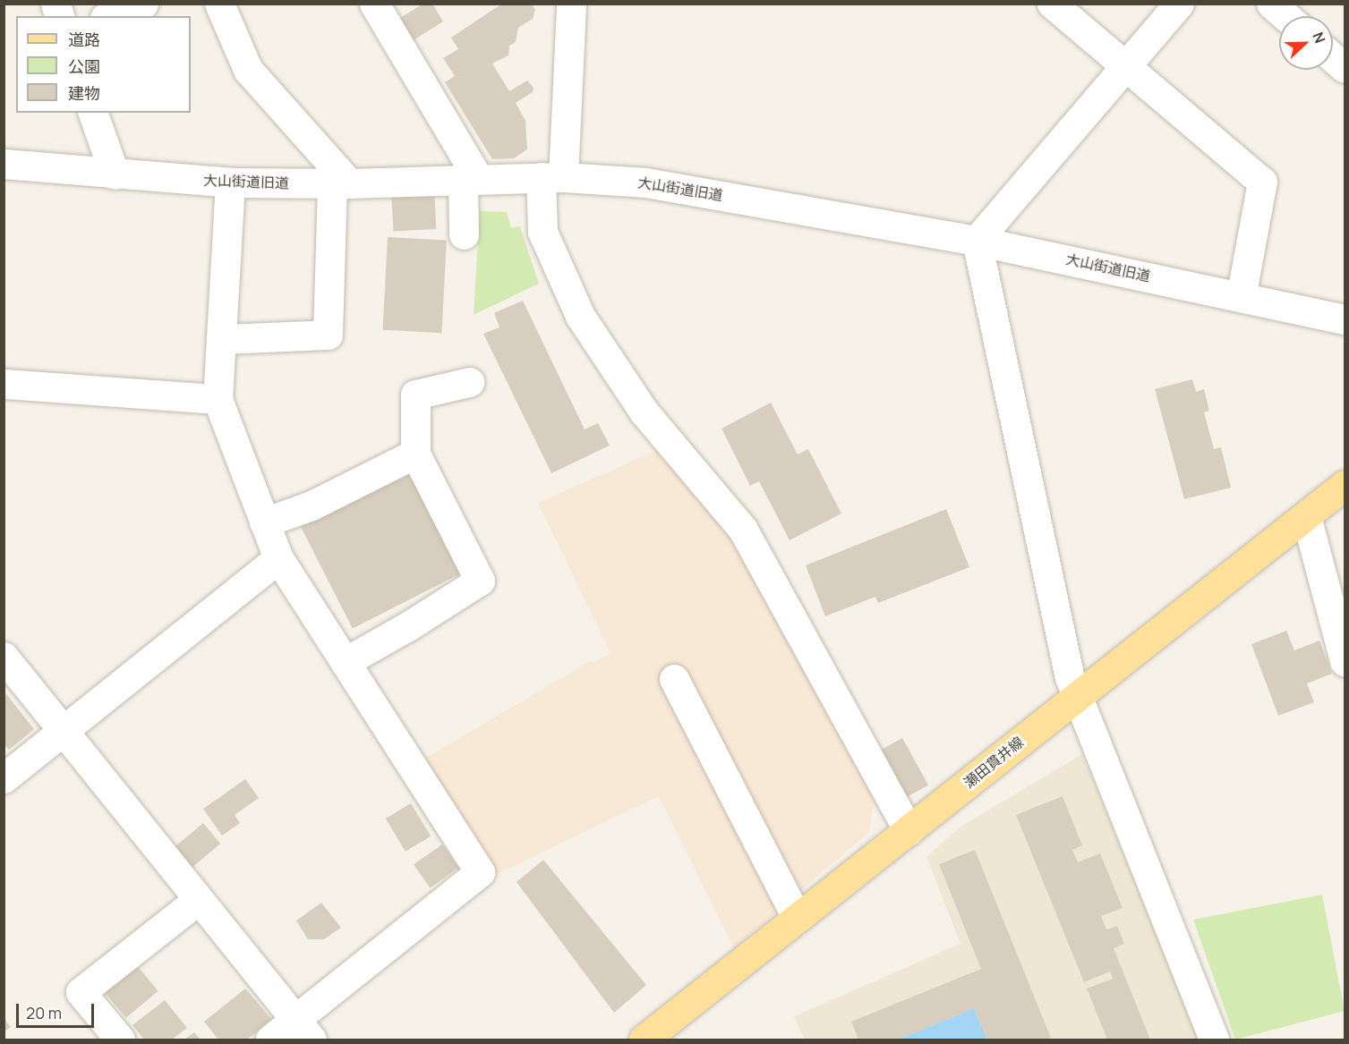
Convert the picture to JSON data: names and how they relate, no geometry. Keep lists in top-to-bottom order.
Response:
{
  "streets": {
    "main road": ["瀬田貫井線"],
    "street": ["大山街道旧道"]
  },
  "legend": ["道路", "公園", "建物"],
  "scale_bar": "20 m",
  "north": "right"
}
